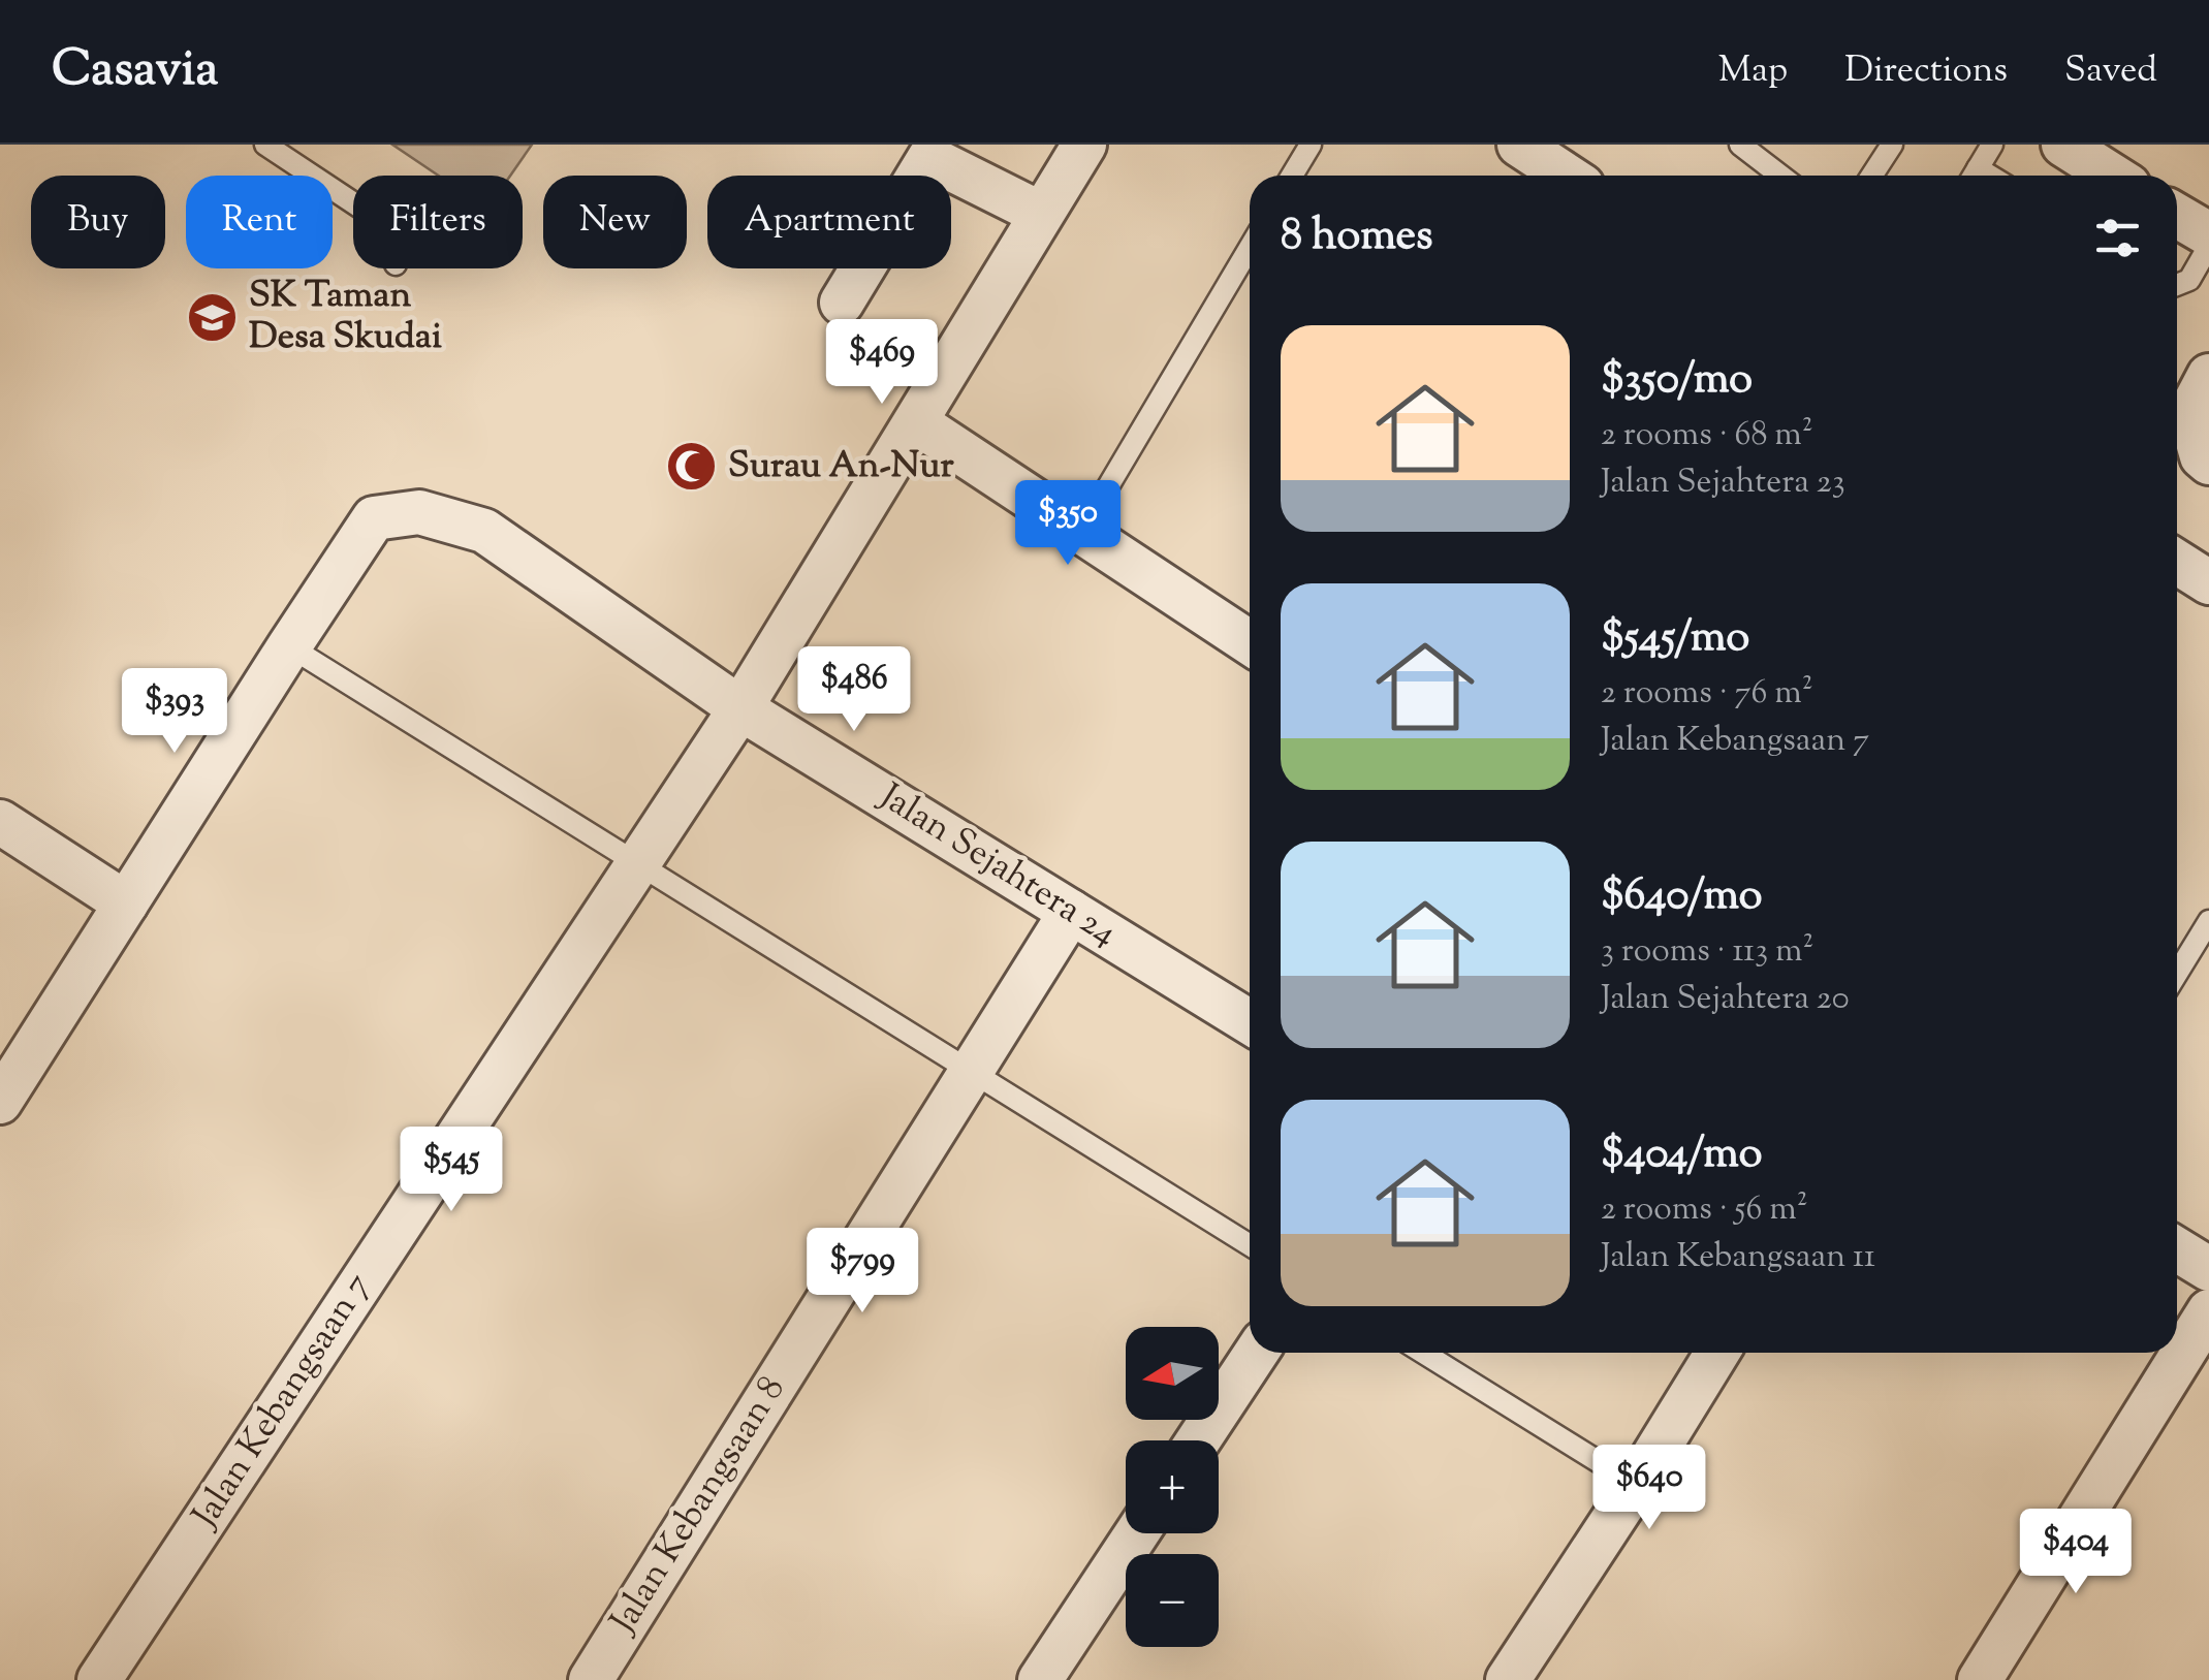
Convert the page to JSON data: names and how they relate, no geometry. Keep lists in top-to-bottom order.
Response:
{
  "streets": {
    "street": ["Jalan Sejahtera 24", "Jalan Kebangsaan 7", "Jalan Kebangsaan 8"]
  },
  "crossings": [
    ["Jalan Sejahtera 24", "Jalan Kebangsaan 7"],
    ["Jalan Sejahtera 24", "Jalan Kebangsaan 8"]
  ],
  "places": {
    "school or university": ["SK Taman Desa Skudai"],
    "mosque": ["Surau An-Nur"]
  },
  "north": "left",
  "page": {
    "header": "Casavia",
    "nav": ["Map", "Directions", "Saved"],
    "chip": [
      "Buy",
      "Rent",
      "Filters",
      "New",
      "Apartment"
    ],
    "heading": "8 homes",
    "list": [
      {
        "name": "$350/mo",
        "note": "2 rooms · 68 m² · Jalan Sejahtera 23"
      },
      {
        "name": "$545/mo",
        "note": "2 rooms · 76 m² · Jalan Kebangsaan 7"
      },
      {
        "name": "$640/mo",
        "note": "3 rooms · 113 m² · Jalan Sejahtera 20"
      },
      {
        "name": "$404/mo",
        "note": "2 rooms · 56 m² · Jalan Kebangsaan 11"
      }
    ],
    "price": [
      "$469",
      "$350",
      "$486",
      "$393",
      "$545",
      "$799",
      "$640",
      "$404"
    ],
    "map_buttons": ["+", "−"]
  }
}
